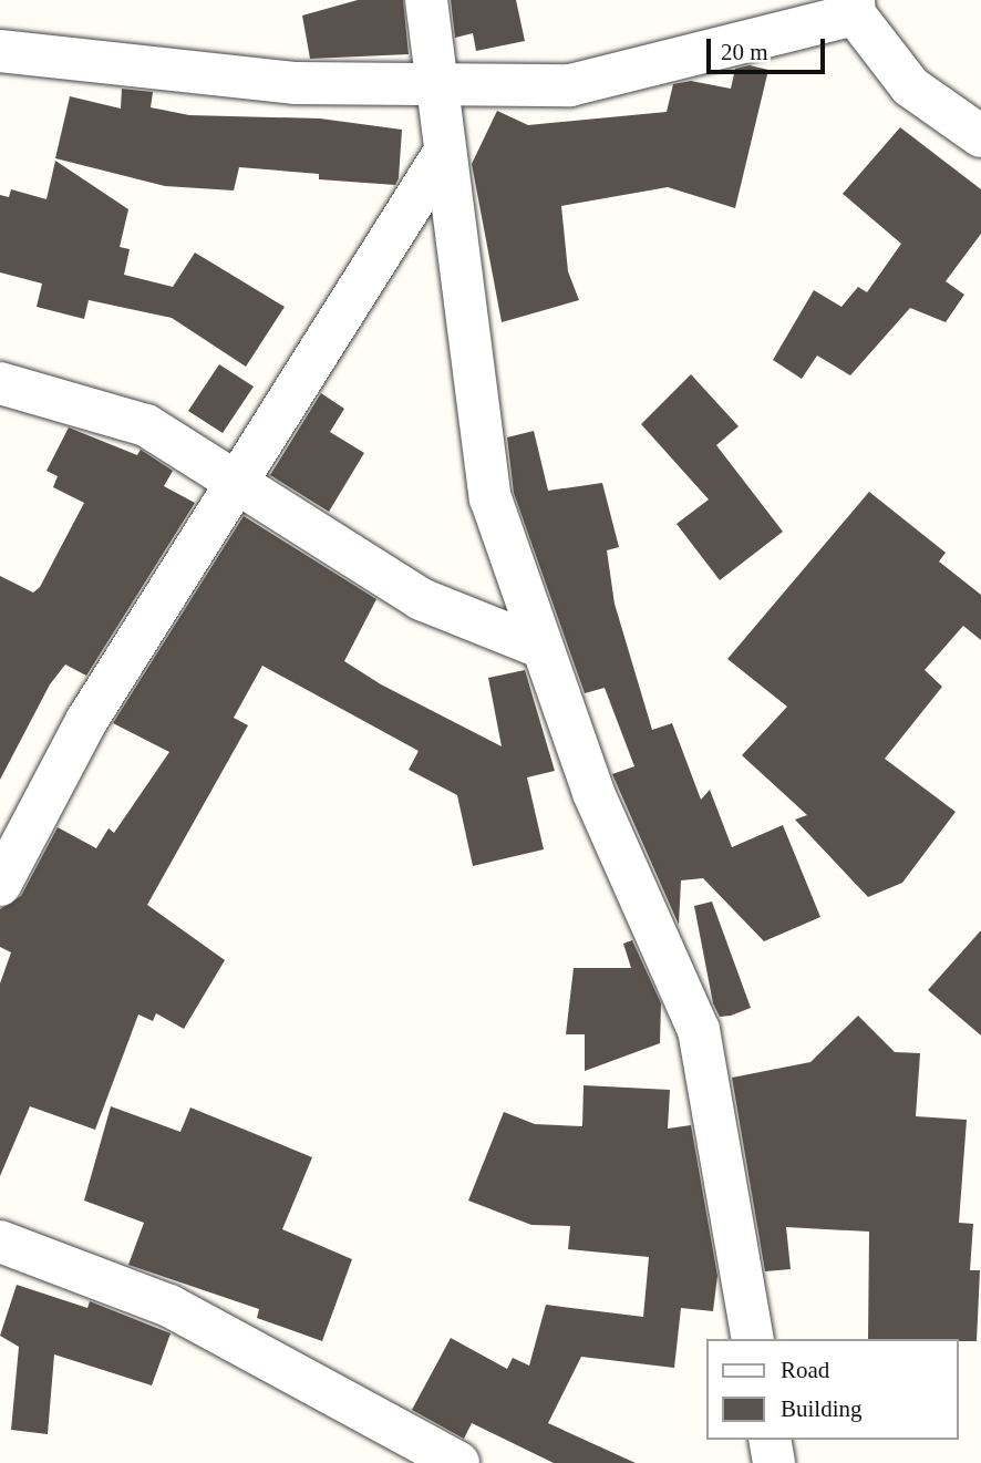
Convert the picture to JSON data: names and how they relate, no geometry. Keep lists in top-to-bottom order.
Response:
{
  "legend": ["Road", "Building"],
  "scale_bar": "20 m"
}
